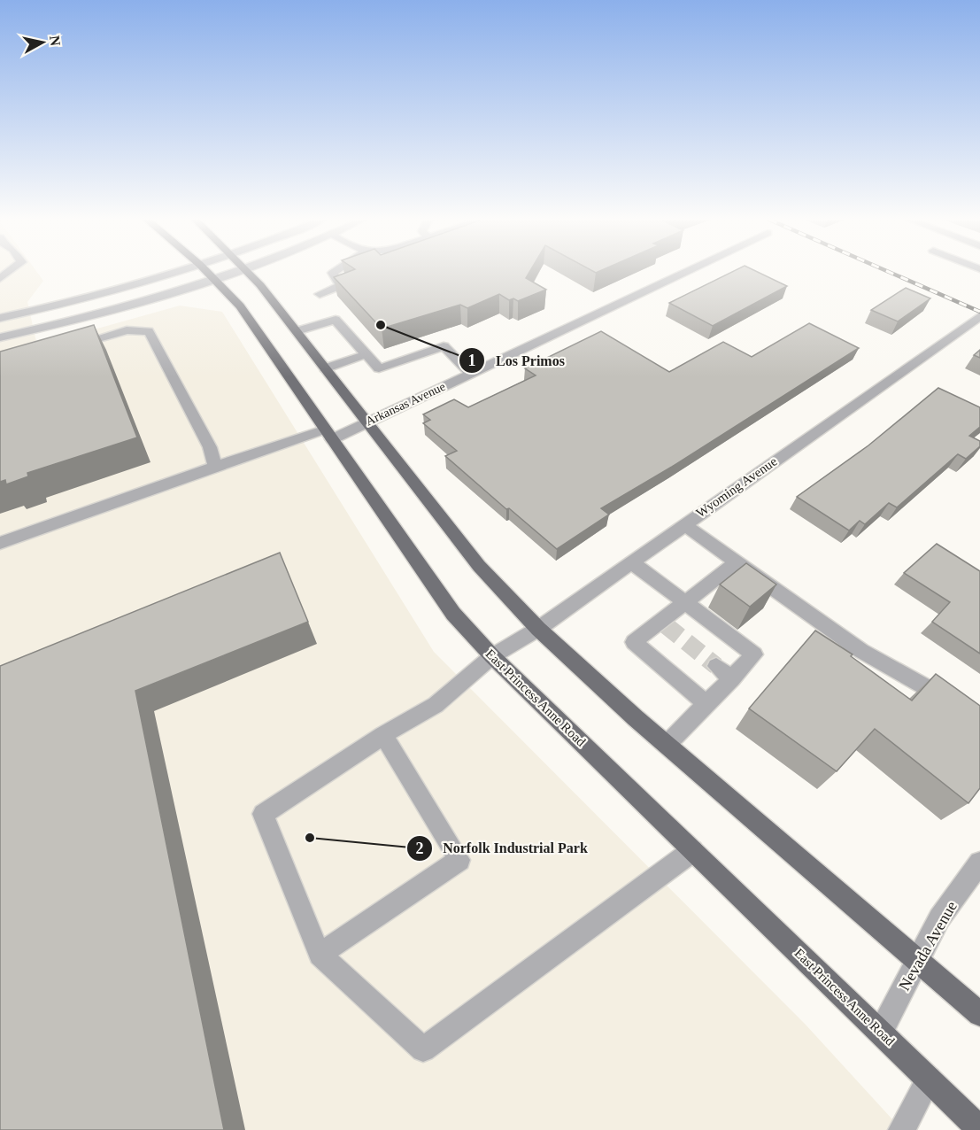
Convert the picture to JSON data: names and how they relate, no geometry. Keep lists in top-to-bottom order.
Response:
{
  "streets": {
    "main road": ["East Princess Anne Road"],
    "street": ["Arkansas Avenue", "Wyoming Avenue", "Nevada Avenue"]
  },
  "crossings": [
    ["Arkansas Avenue", "East Princess Anne Road"],
    ["Wyoming Avenue", "East Princess Anne Road"],
    ["East Princess Anne Road", "Nevada Avenue"]
  ],
  "places": ["Los Primos", "Norfolk Industrial Park"],
  "north": "right"
}
